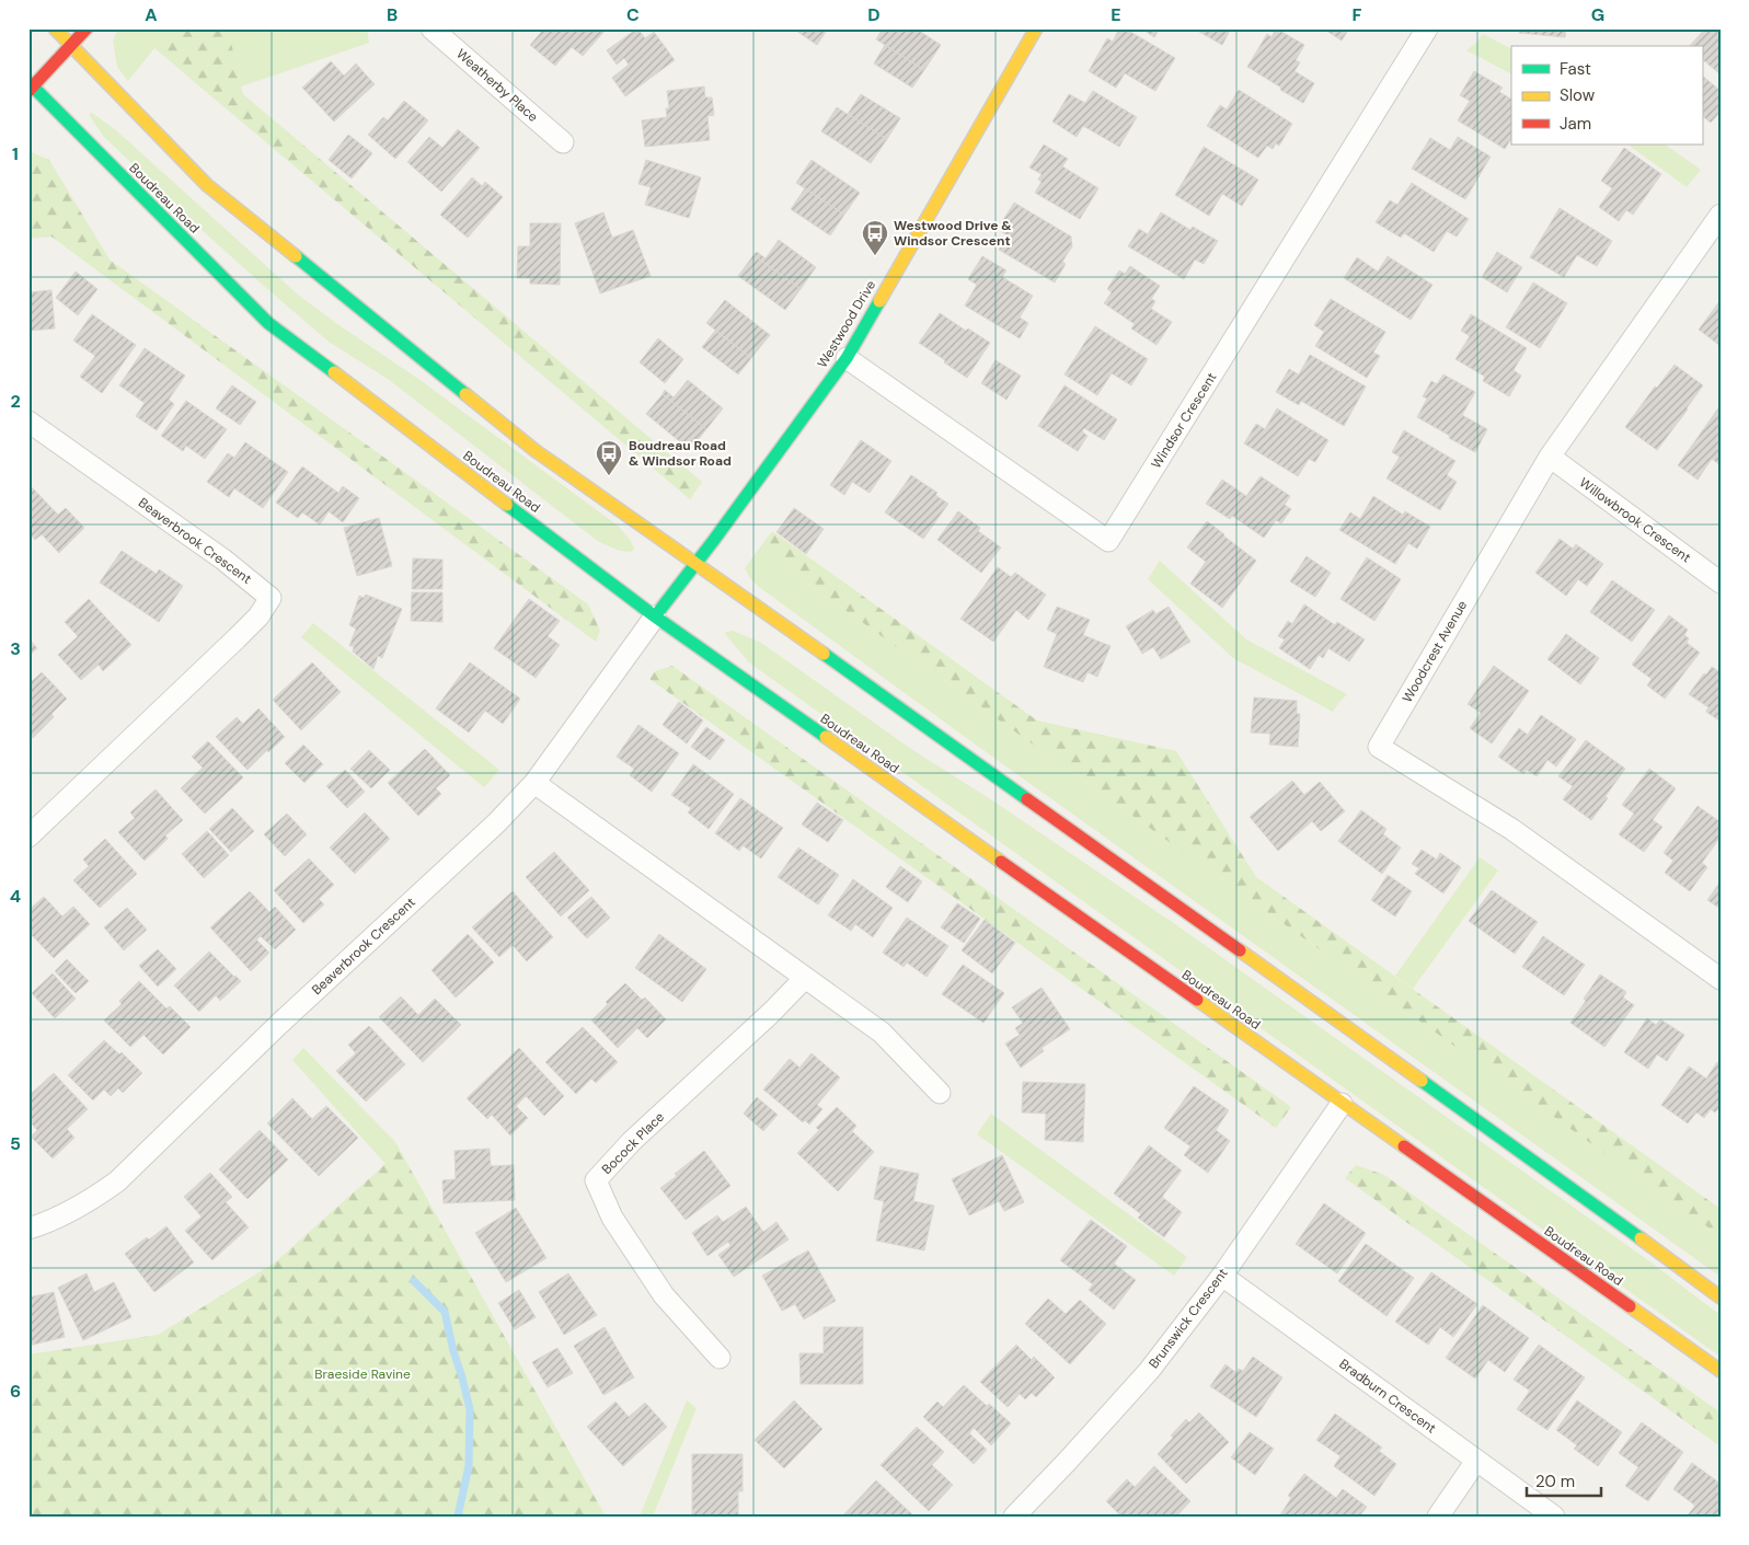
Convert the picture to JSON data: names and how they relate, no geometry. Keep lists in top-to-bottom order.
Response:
{
  "streets": {
    "main road": ["Boudreau Road", "Westwood Drive"],
    "street": [
      "Weatherby Place",
      "Windsor Crescent",
      "Willowbrook Crescent",
      "Beaverbrook Crescent",
      "Woodcrest Avenue",
      "Bocock Place",
      "Brunswick Crescent",
      "Bradburn Crescent"
    ]
  },
  "crossings": [
    ["Boudreau Road", "Westwood Drive"],
    ["Boudreau Road", "Beaverbrook Crescent"],
    ["Boudreau Road", "Brunswick Crescent"],
    ["Westwood Drive", "Windsor Crescent"],
    ["Westwood Drive", "Beaverbrook Crescent"],
    ["Willowbrook Crescent", "Woodcrest Avenue"],
    ["Brunswick Crescent", "Bradburn Crescent"]
  ],
  "parks": ["Braeside Ravine"],
  "places": {
    "bus stop": ["Westwood Drive & Windsor Crescent", "Boudreau Road & Windsor Road"]
  },
  "legend": ["Fast", "Slow", "Jam"],
  "scale_bar": "20 m",
  "grid": {
    "columns": [
      "A",
      "B",
      "C",
      "D",
      "E",
      "F",
      "G"
    ],
    "rows": [
      "1",
      "2",
      "3",
      "4",
      "5",
      "6"
    ]
  }
}
